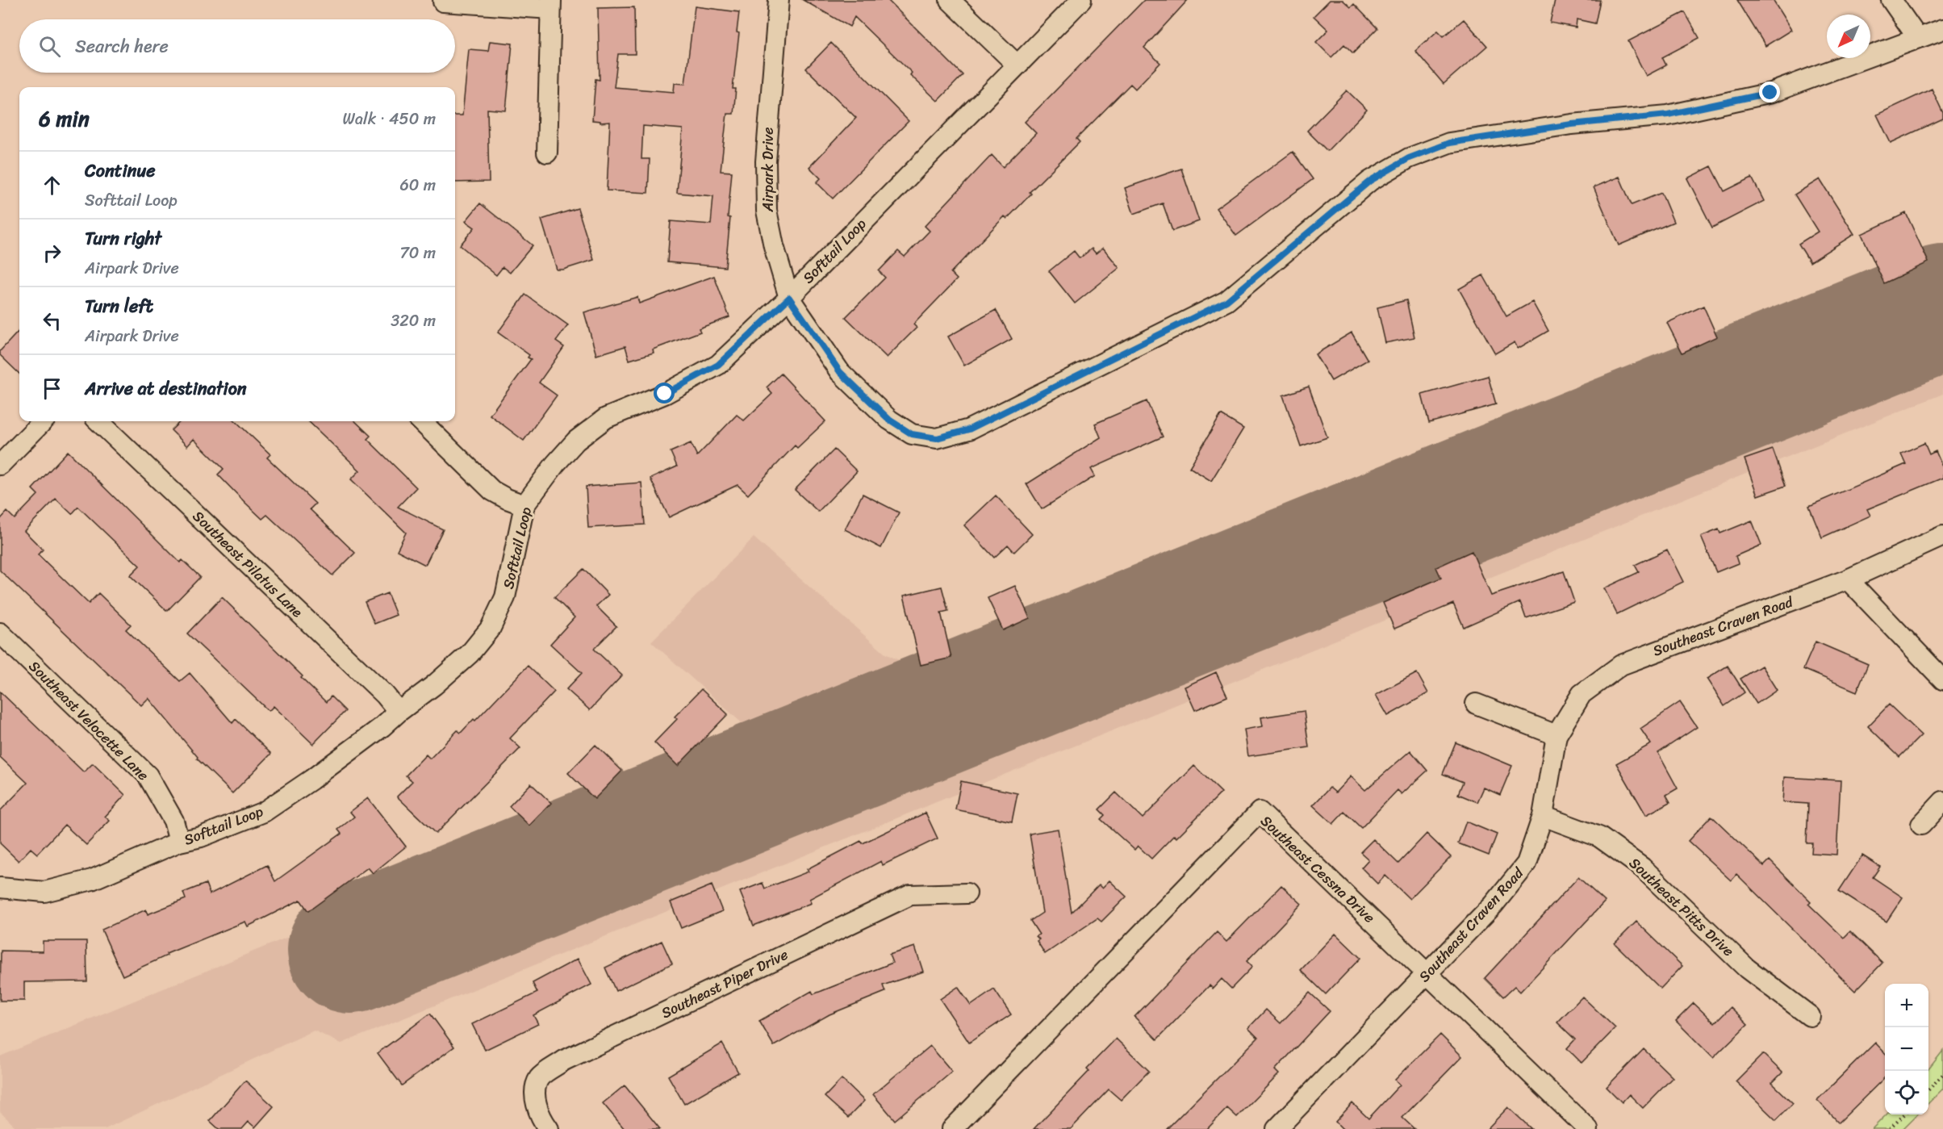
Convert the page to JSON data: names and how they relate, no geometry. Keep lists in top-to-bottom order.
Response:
{
  "streets": {
    "street": [
      "Airpark Drive",
      "Softtail Loop",
      "Southeast Pilatus Lane",
      "Southeast Craven Road",
      "Southeast Velocette Lane",
      "Southeast Cessna Drive",
      "Southeast Pitts Drive",
      "Southeast Piper Drive"
    ]
  },
  "crossings": [
    ["Airpark Drive", "Softtail Loop"],
    ["Softtail Loop", "Southeast Pilatus Lane"],
    ["Softtail Loop", "Southeast Velocette Lane"],
    ["Southeast Craven Road", "Southeast Cessna Drive"],
    ["Southeast Craven Road", "Southeast Pitts Drive"]
  ],
  "north": "bottom left",
  "page": {
    "search": "Search here",
    "heading": ["6 min", "Walk · 450 m"],
    "list": [
      ["Continue", "Softtail Loop", "60 m"],
      ["Turn right", "Airpark Drive", "70 m"],
      ["Turn left", "Airpark Drive", "320 m"],
      "Arrive at destination"
    ],
    "map_buttons": ["+", "−"]
  }
}
